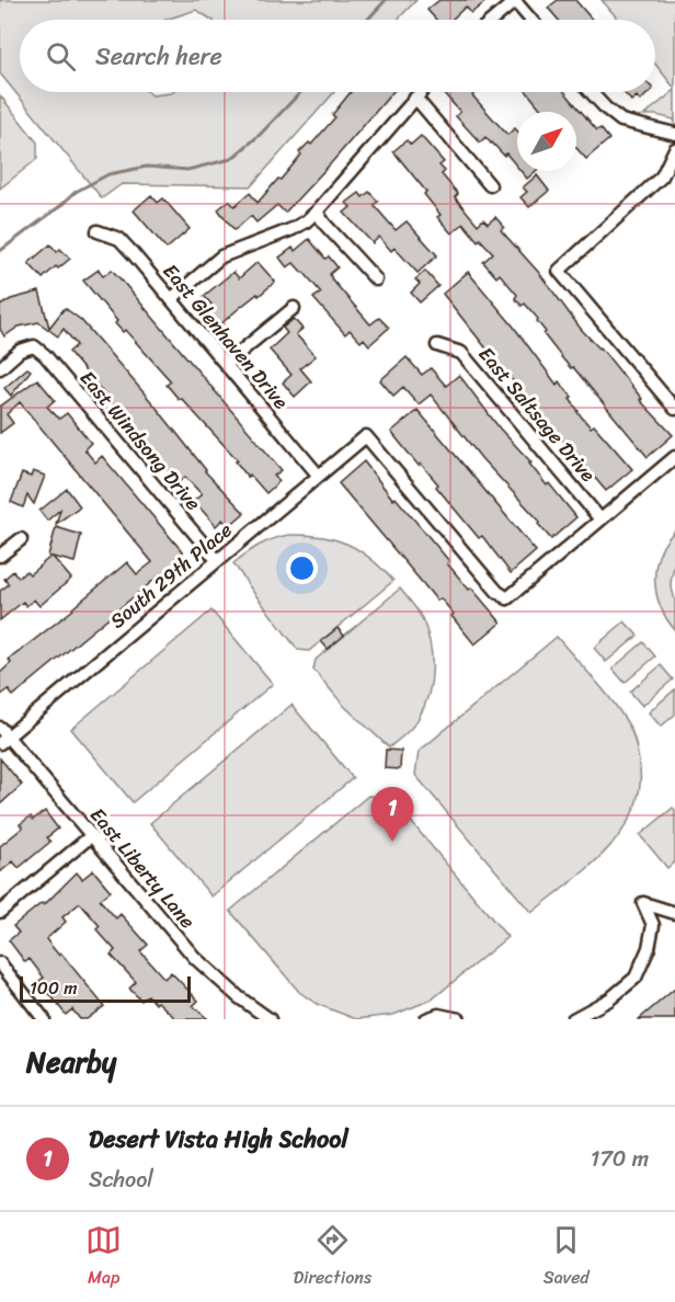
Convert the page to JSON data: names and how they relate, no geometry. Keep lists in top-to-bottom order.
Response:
{
  "streets": {
    "street": [
      "East Glenhaven Drive",
      "East Saltsage Drive",
      "East Windsong Drive",
      "South 29th Place",
      "East Liberty Lane"
    ]
  },
  "crossings": [
    ["East Glenhaven Drive", "South 29th Place"],
    ["East Saltsage Drive", "South 29th Place"],
    ["East Windsong Drive", "South 29th Place"],
    ["South 29th Place", "East Liberty Lane"]
  ],
  "scale_bar": "100 m",
  "north": "top right",
  "page": {
    "search": "Search here",
    "pins": "1",
    "scale": "100 m",
    "heading": "Nearby",
    "list": [
      {
        "mark": "1",
        "name": "Desert Vista High School",
        "note": "School",
        "value": "170 m"
      }
    ],
    "nav": ["Map", "Directions", "Saved"]
  }
}
